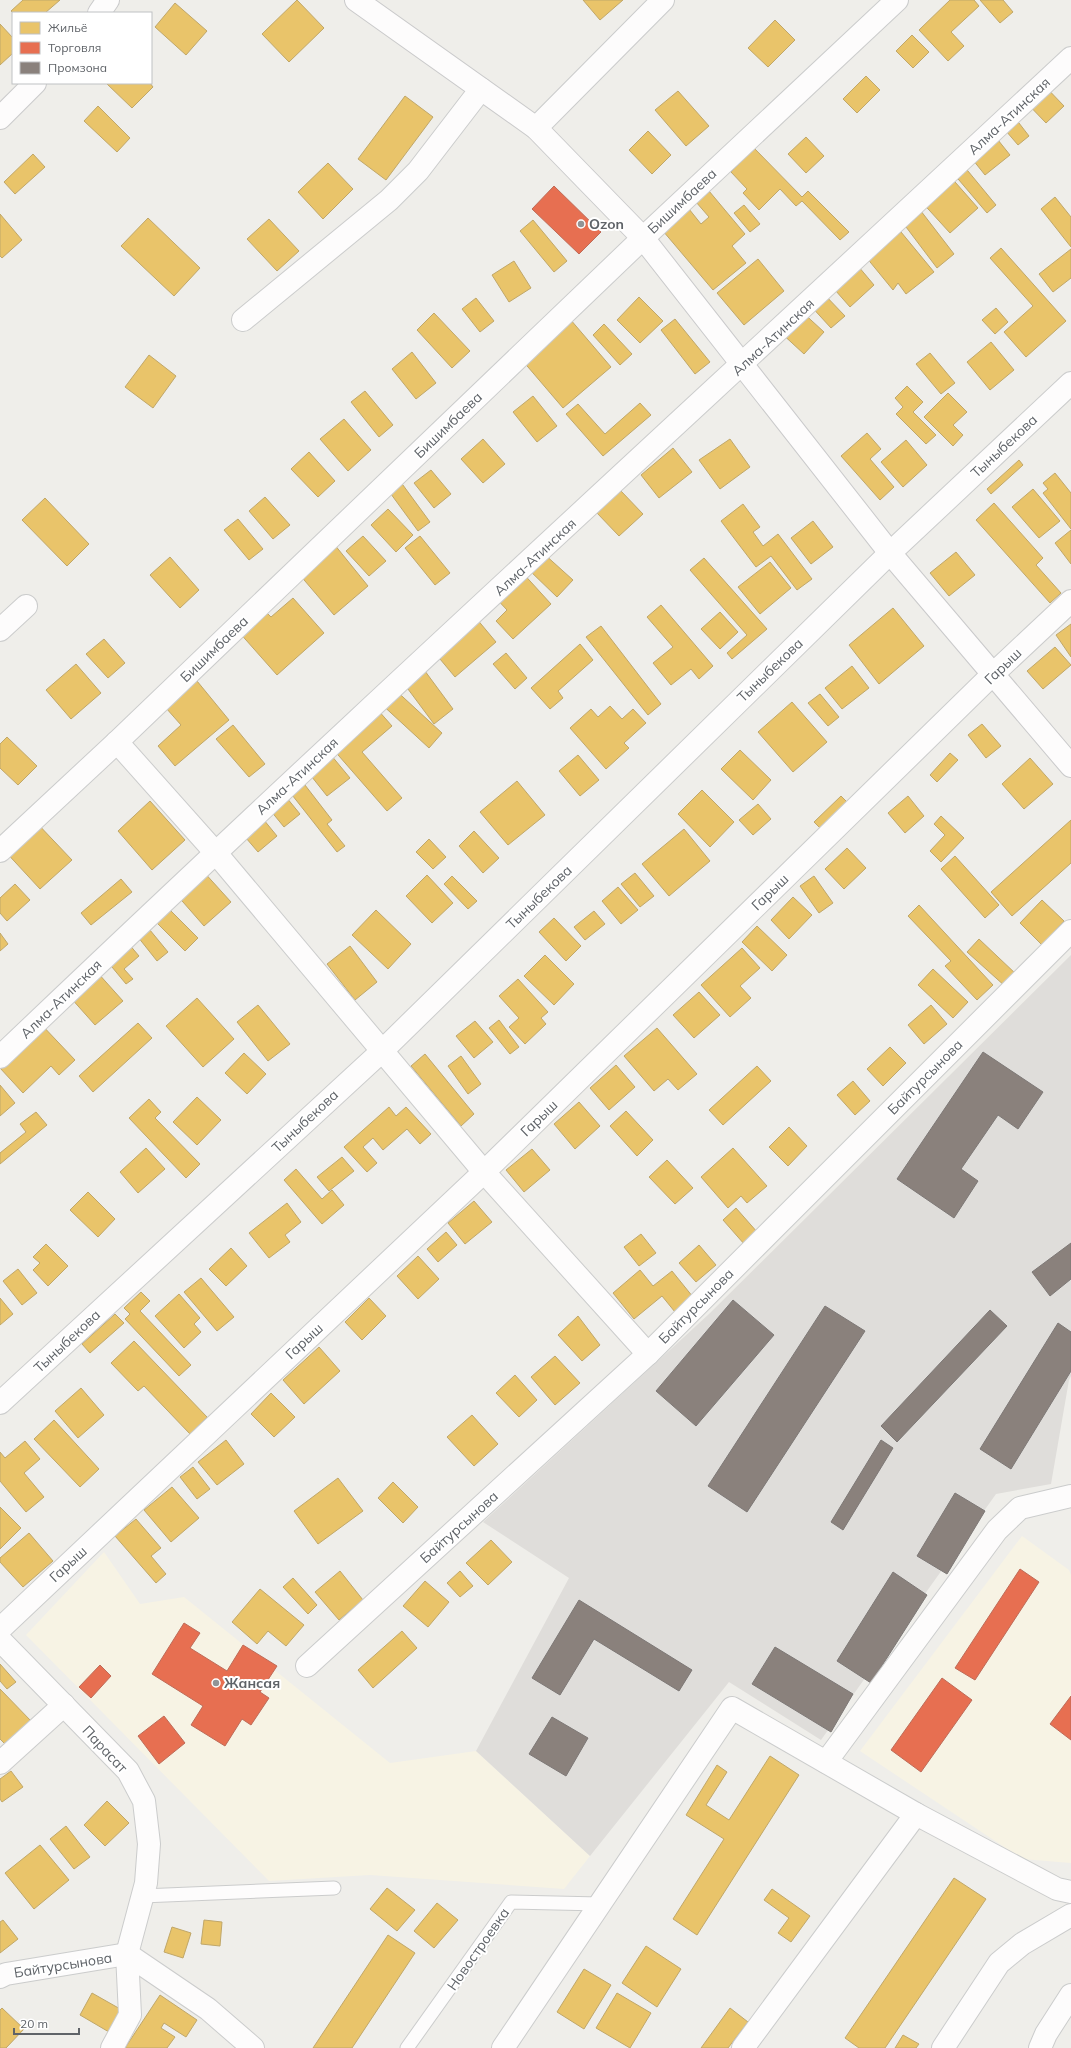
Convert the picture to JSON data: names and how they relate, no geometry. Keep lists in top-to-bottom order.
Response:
{
  "streets": {
    "street": [
      "Алма-Атинская",
      "Бишимбаева",
      "Тыныбекова",
      "Гарыш",
      "Байтурсынова",
      "Парасат"
    ],
    "lane": ["Новостроевка"]
  },
  "crossings": [
    ["Байтурсынова", "Парасат"]
  ],
  "places": ["Ozon", "Жансая"],
  "legend": ["Жильё", "Торговля", "Промзона"],
  "scale_bar": "20 m"
}
